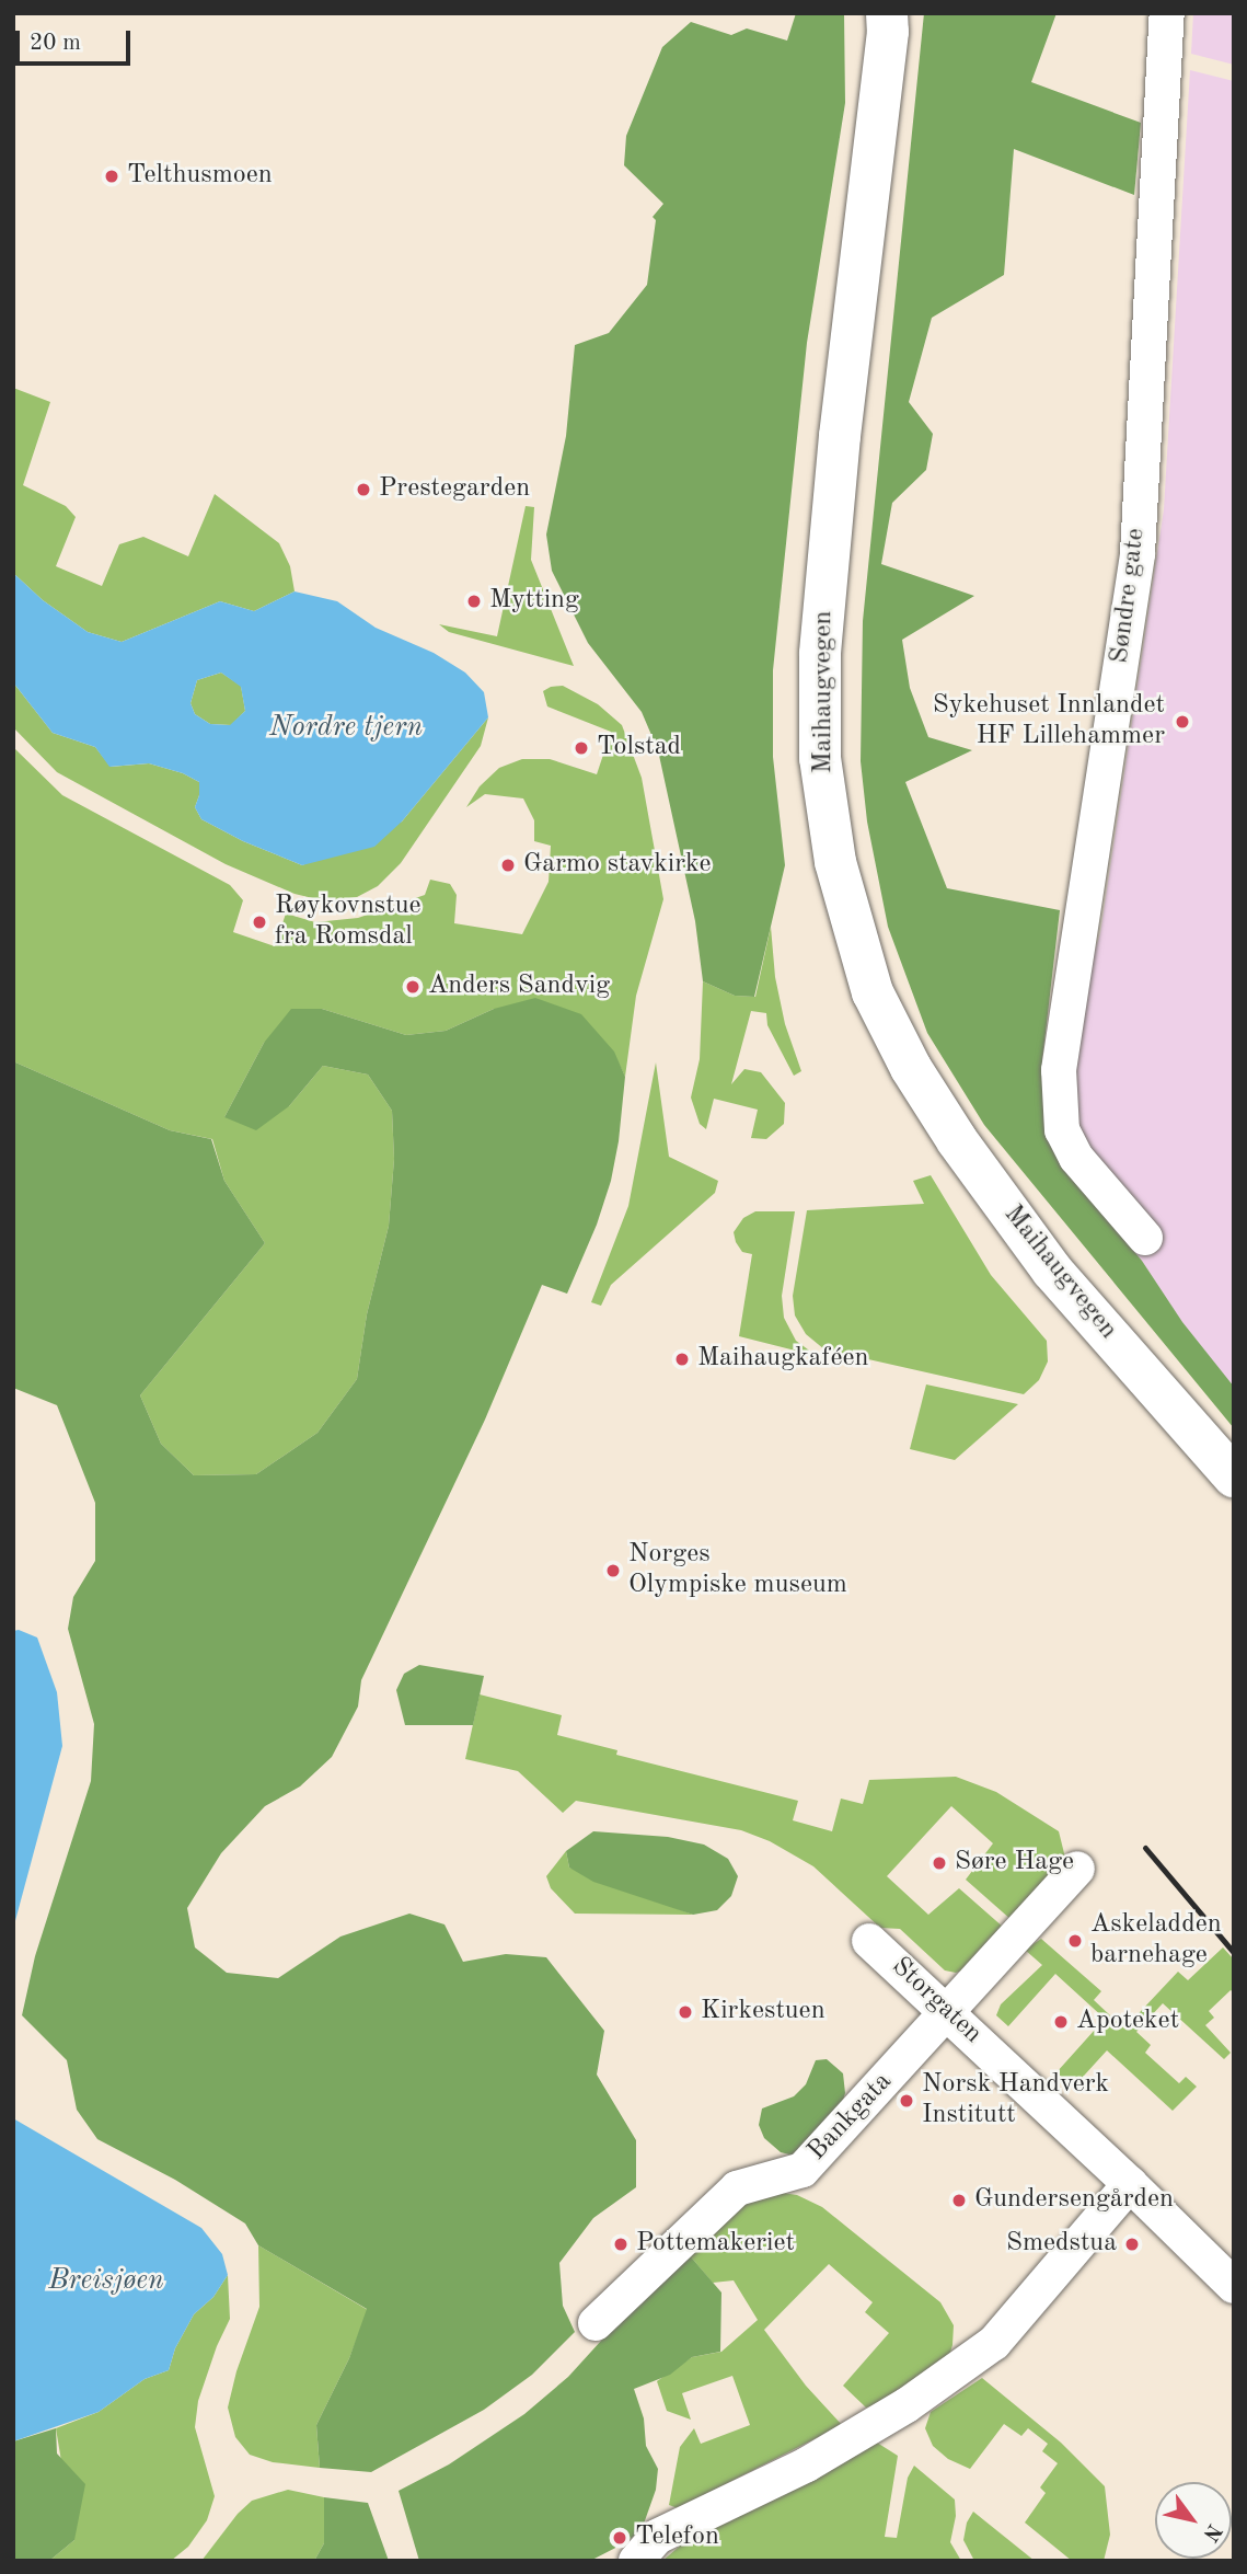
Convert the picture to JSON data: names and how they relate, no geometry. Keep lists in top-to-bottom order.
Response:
{
  "streets": {
    "street": [
      "Søndre gate",
      "Maihaugvegen",
      "Storgaten",
      "Bankgata"
    ]
  },
  "crossings": [
    ["Storgaten", "Bankgata"]
  ],
  "water": ["Nordre tjern", "Breisjøen"],
  "places": [
    "Telthusmoen",
    "Prestegarden",
    "Mytting",
    "Sykehuset Innlandet HF Lillehammer",
    "Tolstad",
    "Garmo stavkirke",
    "Røykovnstue fra Romsdal",
    "Anders Sandvig",
    "Maihaugkaféen",
    "Norges Olympiske museum",
    "Søre Hage",
    "Askeladden barnehage",
    "Kirkestuen",
    "Apoteket",
    "Norsk Handverk Institutt",
    "Gundersengården",
    "Pottemakeriet",
    "Smedstua",
    "Telefon"
  ],
  "scale_bar": "20 m",
  "north": "bottom right"
}
